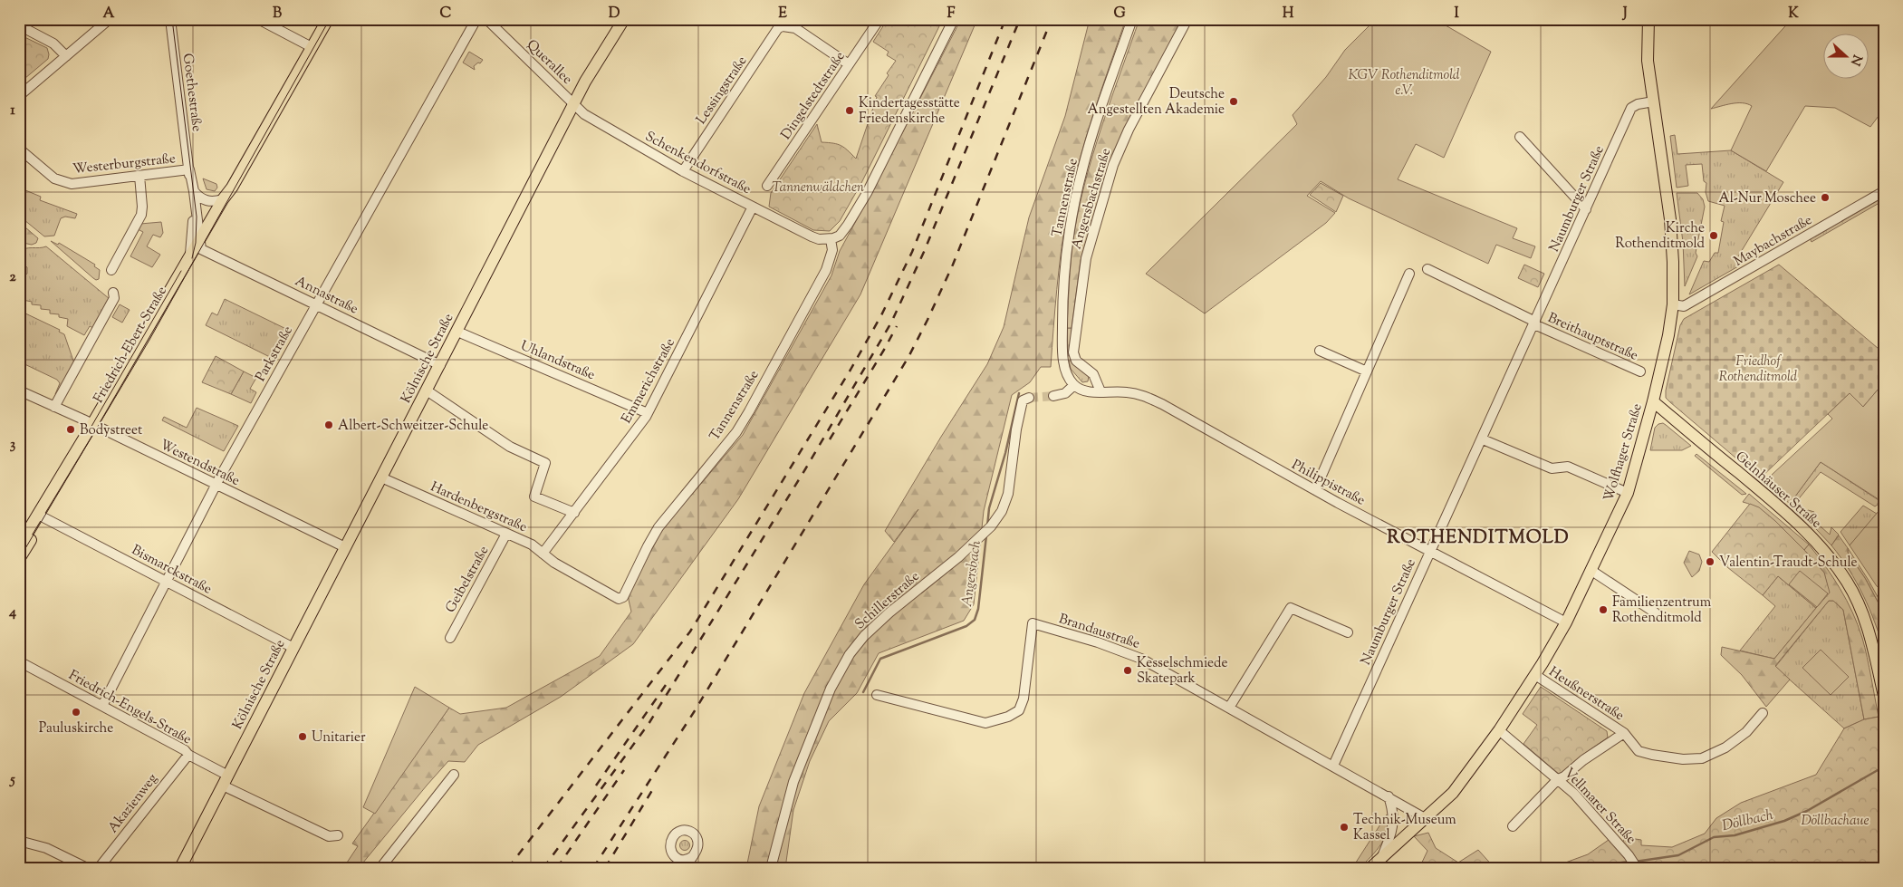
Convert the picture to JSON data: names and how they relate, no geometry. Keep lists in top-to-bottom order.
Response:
{
  "streets": {
    "main road": [
      "Friedrich-Ebert-Straße",
      "Kölnische Straße",
      "Wolfhager Straße",
      "Gelnhäuser Straße"
    ],
    "street": [
      "Querallee",
      "Lessingstraße",
      "Goethestraße",
      "Dingelstedtstraße",
      "Schenkendorfstraße",
      "Westerburgstraße",
      "Tannenstraße",
      "Angersbachstraße",
      "Naumburger Straße",
      "Maybachstraße",
      "Annastraße",
      "Breithauptstraße",
      "Parkstraße",
      "Uhlandstraße",
      "Emmerichstraße",
      "Westendstraße",
      "Philippistraße",
      "Hardenbergstraße",
      "Bismarckstraße",
      "Geibelstraße",
      "Schillerstraße",
      "Brandaustraße",
      "Heußnerstraße",
      "Friedrich-Engels-Straße",
      "Akazienweg",
      "Vellmarer Straße"
    ]
  },
  "crossings": [
    ["Querallee", "Schenkendorfstraße"],
    ["Querallee", "Kölnische Straße"],
    ["Lessingstraße", "Dingelstedtstraße"],
    ["Lessingstraße", "Schenkendorfstraße"],
    ["Goethestraße", "Westerburgstraße"],
    ["Goethestraße", "Annastraße"],
    ["Goethestraße", "Friedrich-Ebert-Straße"],
    ["Schenkendorfstraße", "Tannenstraße"],
    ["Schenkendorfstraße", "Kölnische Straße"],
    ["Schenkendorfstraße", "Emmerichstraße"],
    ["Tannenstraße", "Philippistraße"],
    ["Tannenstraße", "Hardenbergstraße"],
    ["Angersbachstraße", "Philippistraße"],
    ["Naumburger Straße", "Breithauptstraße"],
    ["Naumburger Straße", "Wolfhager Straße"],
    ["Naumburger Straße", "Philippistraße"],
    ["Naumburger Straße", "Brandaustraße"],
    ["Maybachstraße", "Wolfhager Straße"],
    ["Annastraße", "Friedrich-Ebert-Straße"],
    ["Annastraße", "Parkstraße"],
    ["Annastraße", "Kölnische Straße"],
    ["Friedrich-Ebert-Straße", "Westendstraße"],
    ["Friedrich-Ebert-Straße", "Bismarckstraße"],
    ["Parkstraße", "Westendstraße"],
    ["Parkstraße", "Bismarckstraße"],
    ["Parkstraße", "Friedrich-Engels-Straße"],
    ["Kölnische Straße", "Uhlandstraße"],
    ["Kölnische Straße", "Westendstraße"],
    ["Kölnische Straße", "Hardenbergstraße"],
    ["Kölnische Straße", "Bismarckstraße"],
    ["Kölnische Straße", "Friedrich-Engels-Straße"],
    ["Uhlandstraße", "Emmerichstraße"],
    ["Emmerichstraße", "Hardenbergstraße"],
    ["Wolfhager Straße", "Philippistraße"],
    ["Wolfhager Straße", "Gelnhäuser Straße"],
    ["Wolfhager Straße", "Brandaustraße"],
    ["Wolfhager Straße", "Heußnerstraße"],
    ["Wolfhager Straße", "Vellmarer Straße"],
    ["Hardenbergstraße", "Geibelstraße"],
    ["Friedrich-Engels-Straße", "Akazienweg"]
  ],
  "districts": ["ROTHENDITMOLD"],
  "water": ["Angersbach", "Döllbach"],
  "parks": [
    "KGV Rothenditmold e.V.",
    "Tannenwäldchen",
    "Friedhof Rothenditmold",
    "Döllbachaue"
  ],
  "places": [
    "Deutsche Angestellten Akademie",
    "Kindertagesstätte Friedenskirche",
    "Al-Nur Moschee",
    "Kirche Rothenditmold",
    "Albert-Schweitzer-Schule",
    "Bodystreet",
    "Valentin-Traudt-Schule",
    "Familienzentrum Rothenditmold",
    "Kesselschmiede Skatepark",
    "Pauluskirche",
    "Unitarier",
    "Technik-Museum Kassel"
  ],
  "north": "right",
  "grid": {
    "columns": [
      "A",
      "B",
      "C",
      "D",
      "E",
      "F",
      "G",
      "H",
      "I",
      "J",
      "K"
    ],
    "rows": [
      "1",
      "2",
      "3",
      "4",
      "5"
    ]
  }
}
